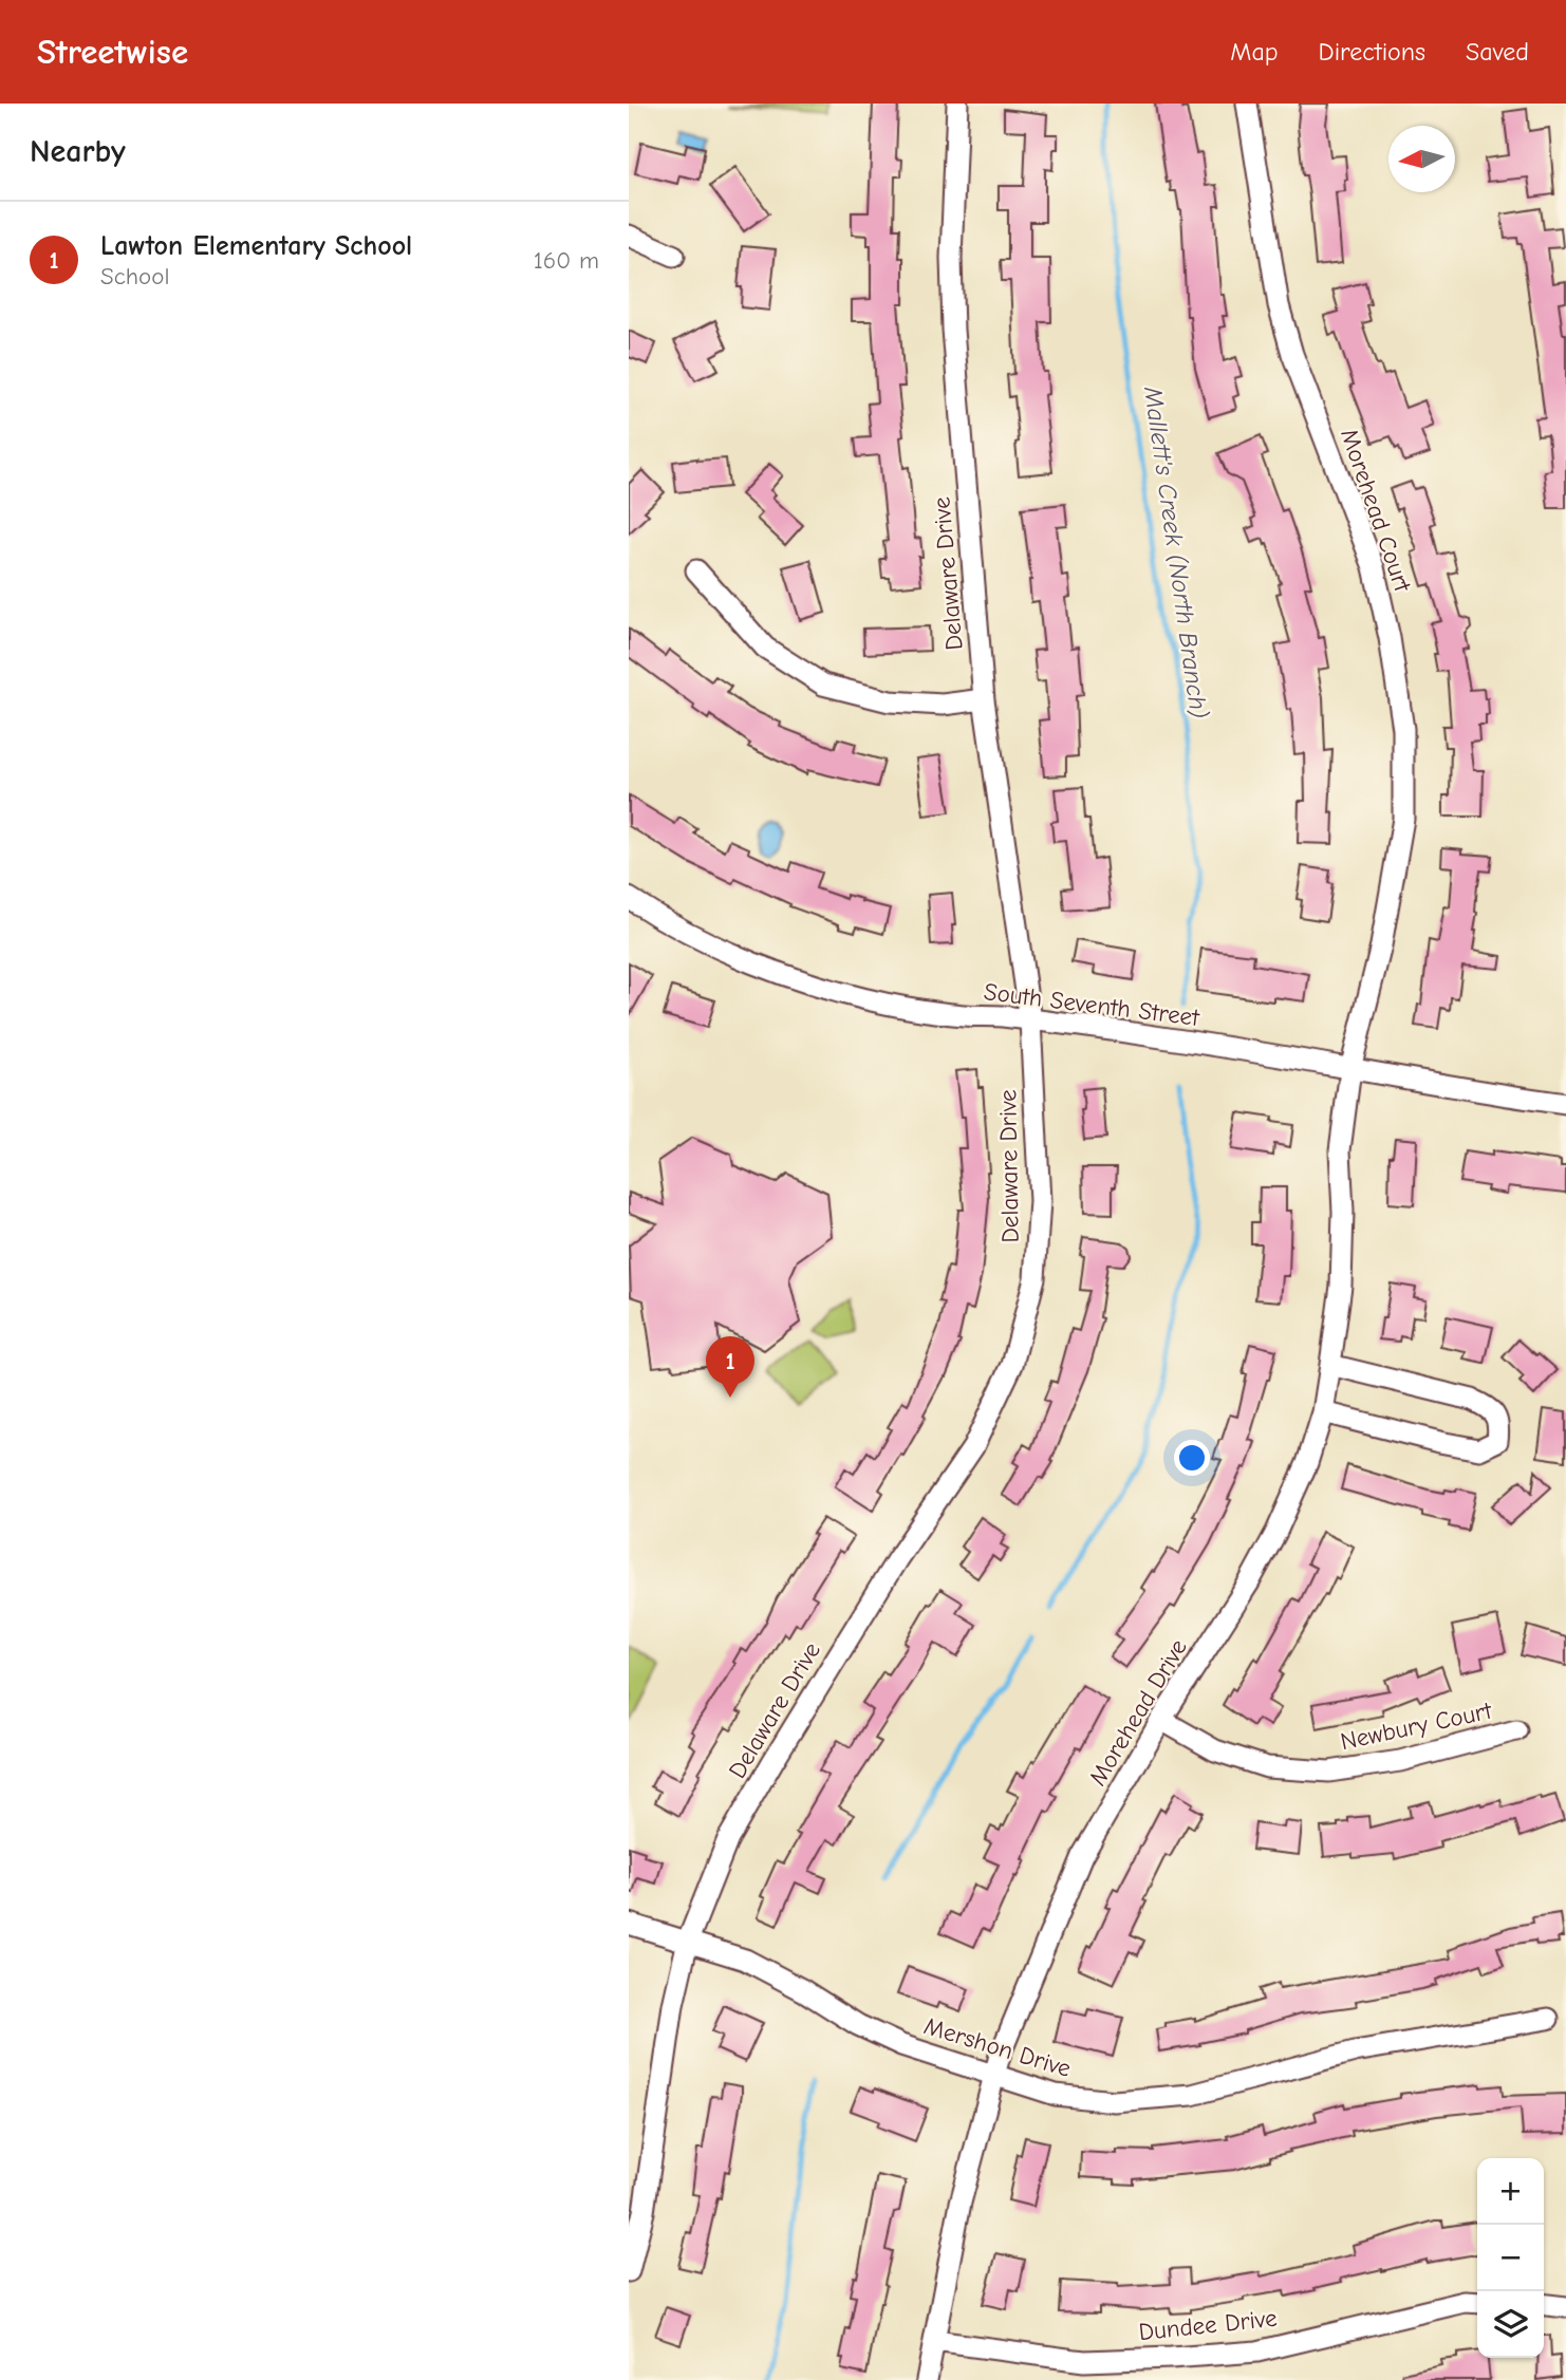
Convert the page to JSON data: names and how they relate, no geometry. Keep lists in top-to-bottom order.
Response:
{
  "streets": {
    "street": [
      "Morehead Court",
      "Delaware Drive",
      "South Seventh Street",
      "Morehead Drive",
      "Newbury Court",
      "Mershon Drive",
      "Dundee Drive"
    ]
  },
  "crossings": [
    ["Morehead Court", "South Seventh Street"],
    ["Morehead Court", "Morehead Drive"],
    ["Delaware Drive", "South Seventh Street"],
    ["Delaware Drive", "Mershon Drive"],
    ["South Seventh Street", "Morehead Drive"],
    ["Morehead Drive", "Newbury Court"],
    ["Morehead Drive", "Mershon Drive"],
    ["Morehead Drive", "Dundee Drive"]
  ],
  "water": ["Mallett's Creek (North Branch)"],
  "north": "left",
  "page": {
    "header": "Streetwise",
    "nav": ["Map", "Directions", "Saved"],
    "heading": "Nearby",
    "list": [
      {
        "mark": "1",
        "name": "Lawton Elementary School",
        "note": "School",
        "value": "160 m"
      }
    ],
    "pins": "1",
    "map_buttons": ["+", "−"]
  }
}
